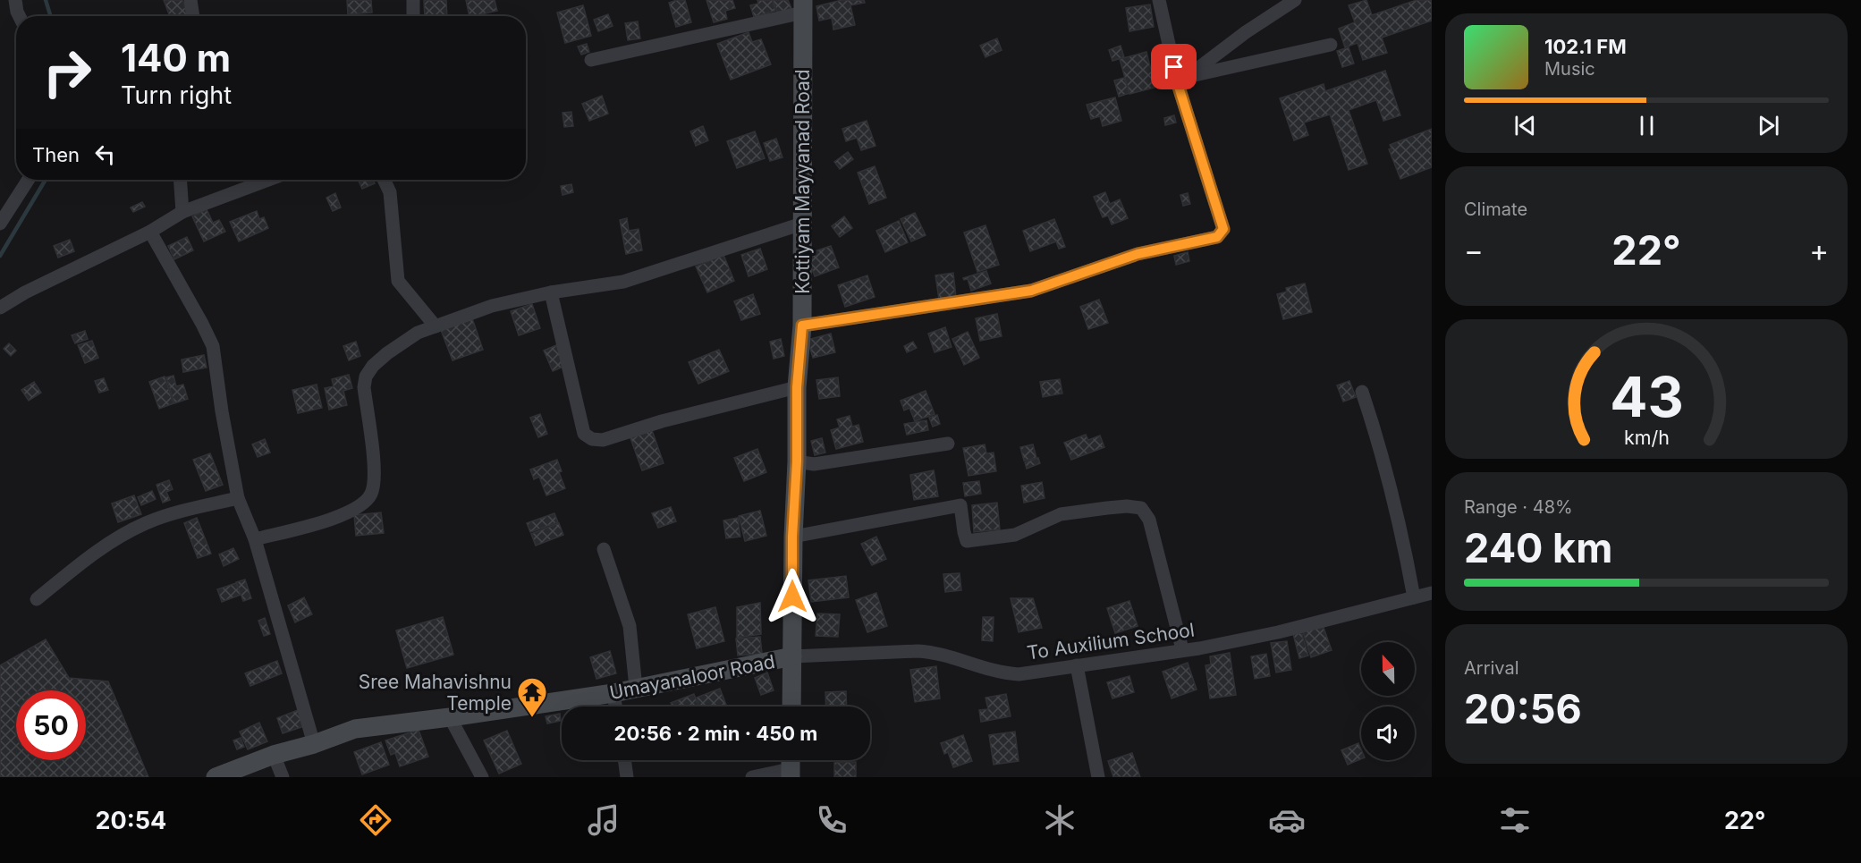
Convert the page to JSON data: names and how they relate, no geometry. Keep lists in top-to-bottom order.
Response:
{
  "streets": {
    "main road": ["Kottiyam Mayyanad Road", "Umayanaloor Road"],
    "street": ["To Auxilium School"]
  },
  "crossings": [
    ["Kottiyam Mayyanad Road", "To Auxilium School"],
    ["Kottiyam Mayyanad Road", "Umayanaloor Road"],
    ["To Auxilium School", "Umayanaloor Road"]
  ],
  "places": {
    "temple": ["Sree Mahavishnu Temple"]
  },
  "north": "top",
  "page": {
    "turn": ["140 m", "Turn right"],
    "song": ["102.1 FM", "Music"],
    "then": "Then",
    "tile": [
      "Climate",
      ["Range · 48%", "240 km"],
      ["Arrival", "20:56"]
    ],
    "heat": ["−", "22°", "+"],
    "limit": "50",
    "trip": "20:56 · 2 min · 450 m",
    "tabs": ["20:54", "22°"],
    "gauge": ["43", "km/h"]
  }
}
